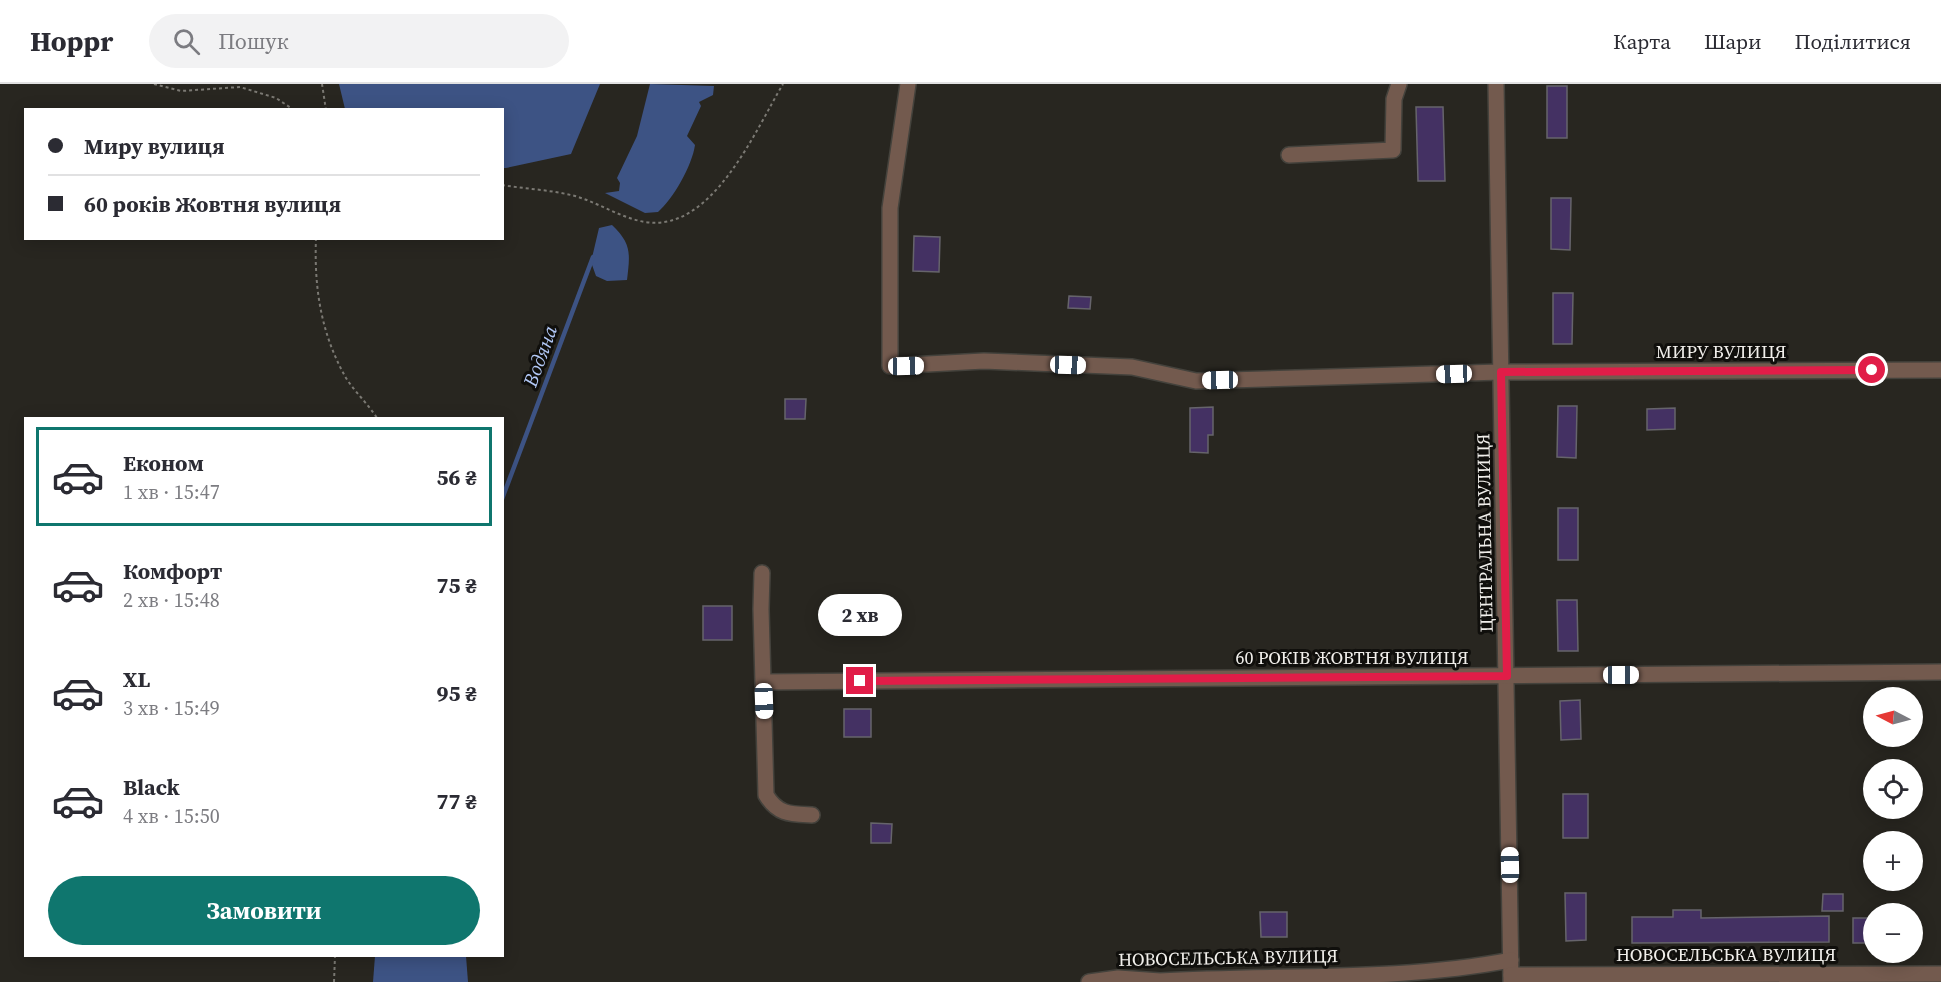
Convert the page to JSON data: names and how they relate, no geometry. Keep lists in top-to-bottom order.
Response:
{
  "streets": {
    "street": [
      "МИРУ ВУЛИЦЯ",
      "ЦЕНТРАЛЬНА ВУЛИЦЯ",
      "60 РОКІВ ЖОВТНЯ ВУЛИЦЯ",
      "НОВОСЕЛЬСЬКА ВУЛИЦЯ"
    ]
  },
  "crossings": [
    ["МИРУ ВУЛИЦЯ", "ЦЕНТРАЛЬНА ВУЛИЦЯ"],
    ["ЦЕНТРАЛЬНА ВУЛИЦЯ", "60 РОКІВ ЖОВТНЯ ВУЛИЦЯ"],
    ["ЦЕНТРАЛЬНА ВУЛИЦЯ", "НОВОСЕЛЬСЬКА ВУЛИЦЯ"]
  ],
  "water": ["Водяна"],
  "north": "left",
  "page": {
    "header": "Hoppr",
    "search": "Пошук",
    "nav": ["Карта", "Шари", "Поділитися"],
    "banner": ["Миру вулиця", "60 років Жовтня вулиця"],
    "list": [
      {
        "name": "Економ",
        "note": "1 хв · 15:47",
        "value": "56 ₴"
      },
      {
        "name": "Комфорт",
        "note": "2 хв · 15:48",
        "value": "75 ₴"
      },
      {
        "name": "XL",
        "note": "3 хв · 15:49",
        "value": "95 ₴"
      },
      {
        "name": "Black",
        "note": "4 хв · 15:50",
        "value": "77 ₴"
      }
    ],
    "bubble": "2 хв",
    "map_buttons": ["+", "−"],
    "buttons": "Замовити"
  }
}
